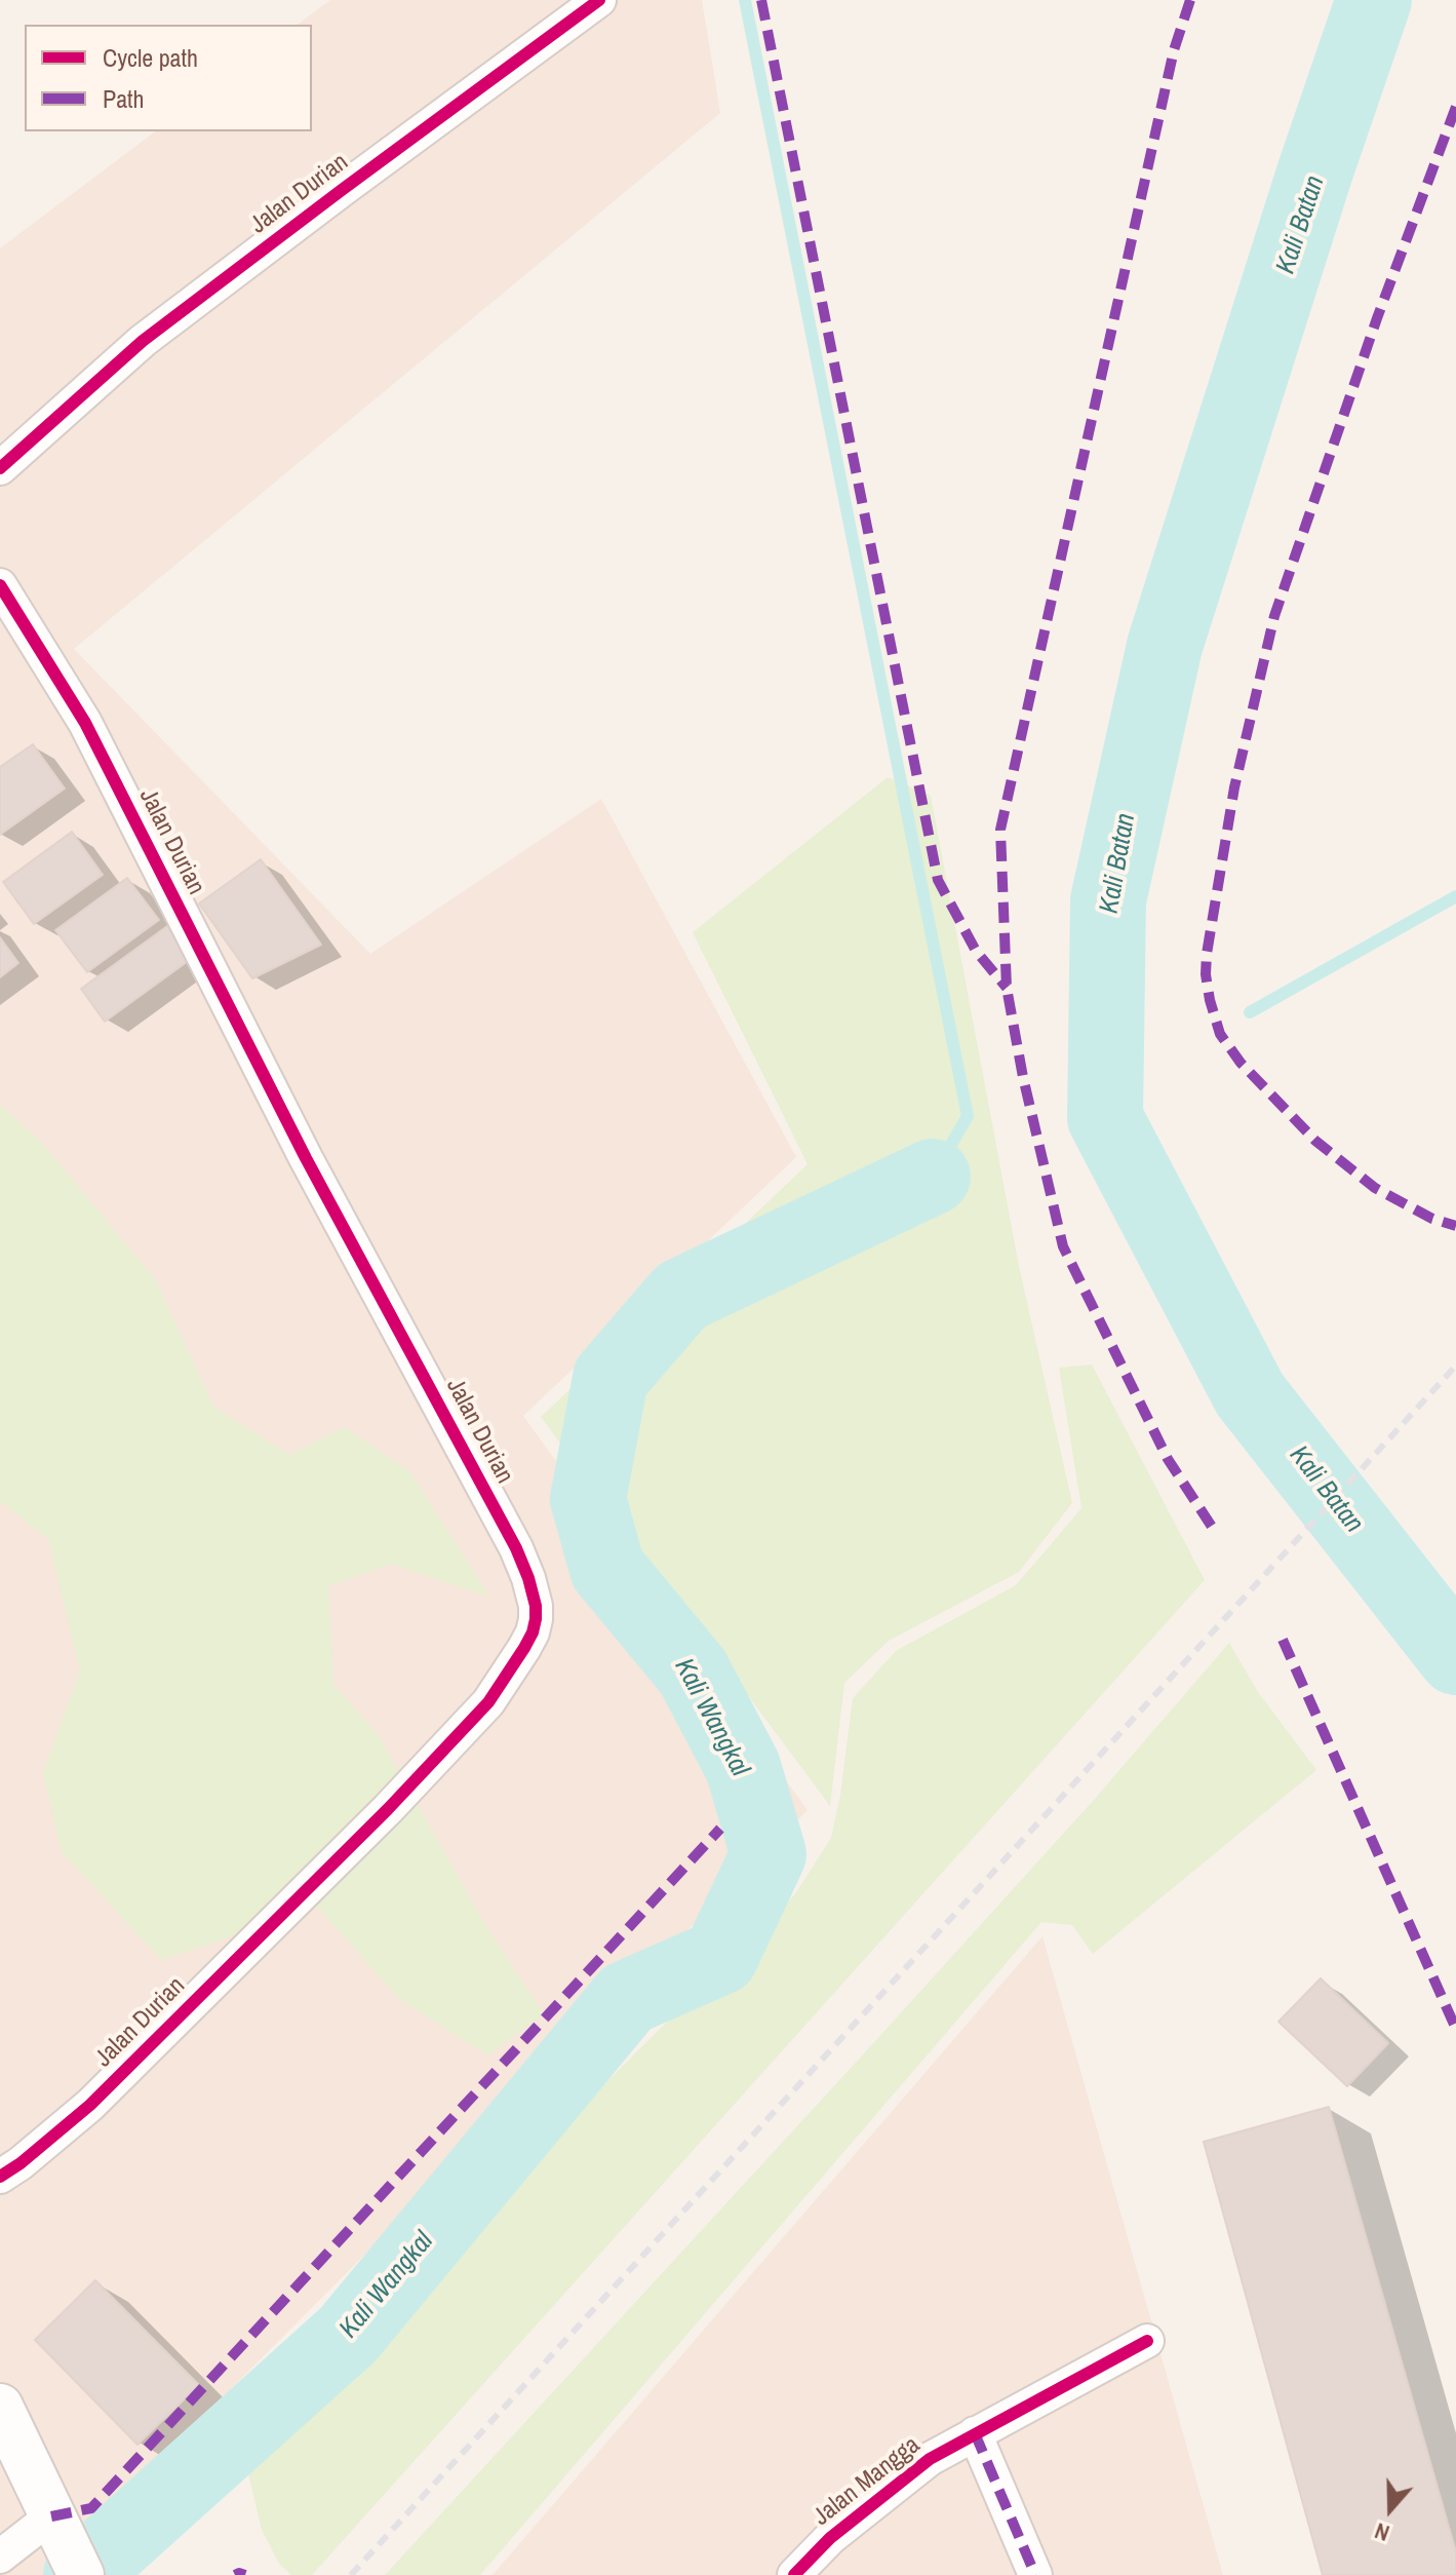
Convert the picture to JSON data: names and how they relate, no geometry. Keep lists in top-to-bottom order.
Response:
{
  "streets": {
    "street": ["Jalan Durian", "Jalan Mangga"]
  },
  "water": ["Kali Batan", "Kali Wangkal"],
  "legend": ["Cycle path", "Path"],
  "north": "bottom"
}
